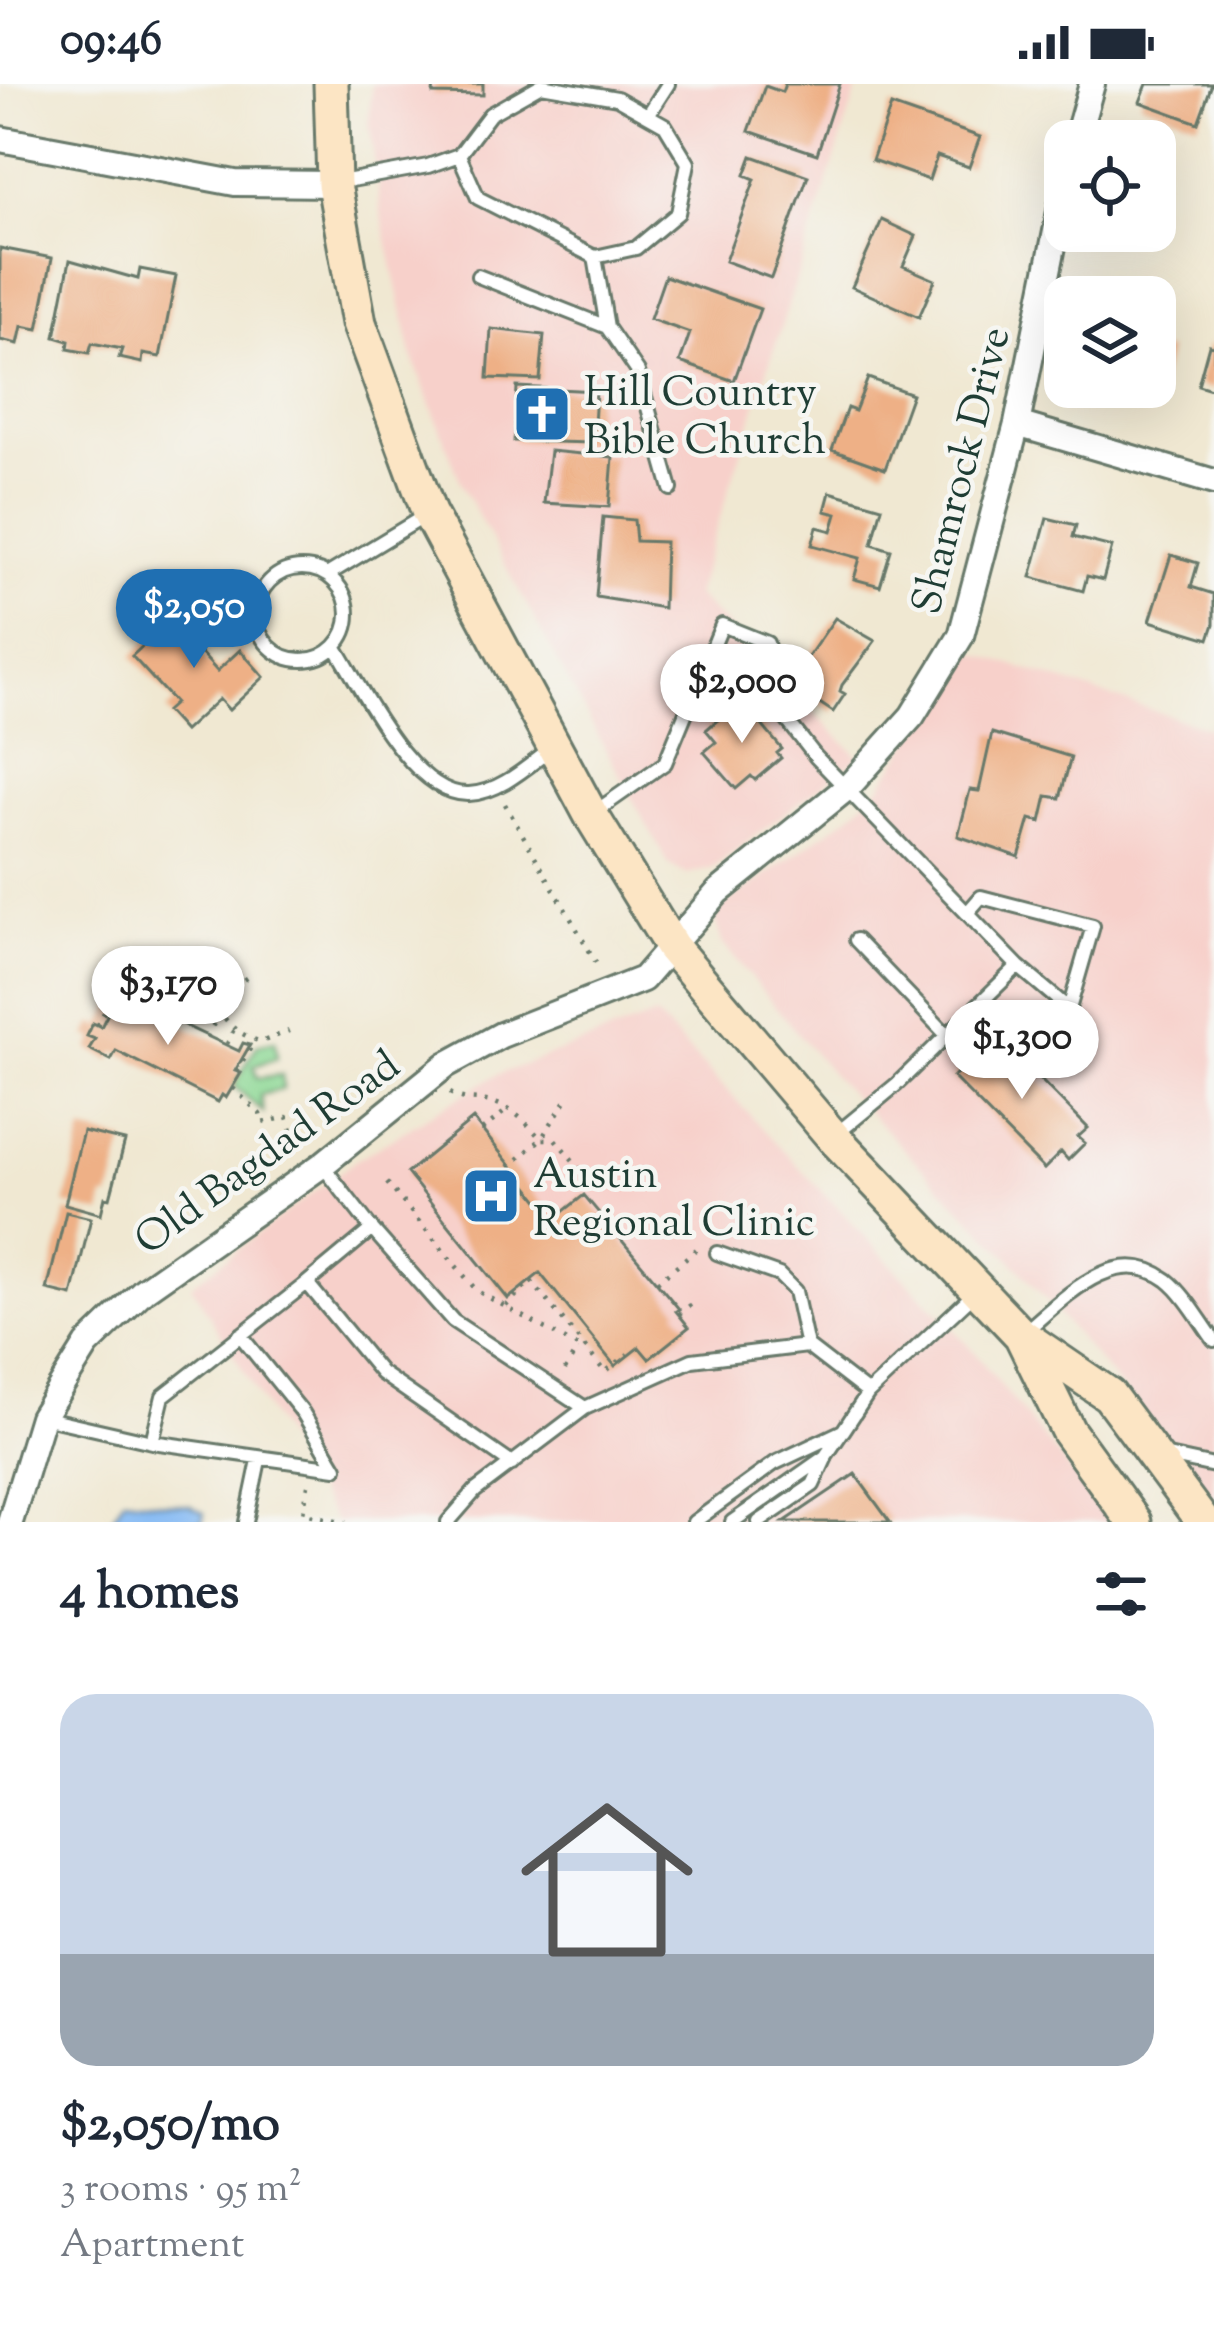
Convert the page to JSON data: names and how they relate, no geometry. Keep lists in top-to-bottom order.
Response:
{
  "streets": {
    "street": ["Shamrock Drive", "Old Bagdad Road"]
  },
  "crossings": [
    ["Shamrock Drive", "Old Bagdad Road"]
  ],
  "places": {
    "church": ["Hill Country Bible Church"],
    "hospital": ["Austin Regional Clinic"]
  },
  "page": {
    "status": "09:46",
    "price": [
      "$2,050",
      "$2,000",
      "$3,170",
      "$1,300"
    ],
    "heading": "4 homes",
    "list": [
      {
        "name": "$2,050/mo",
        "note": "3 rooms · 95 m² · Apartment"
      }
    ]
  }
}
